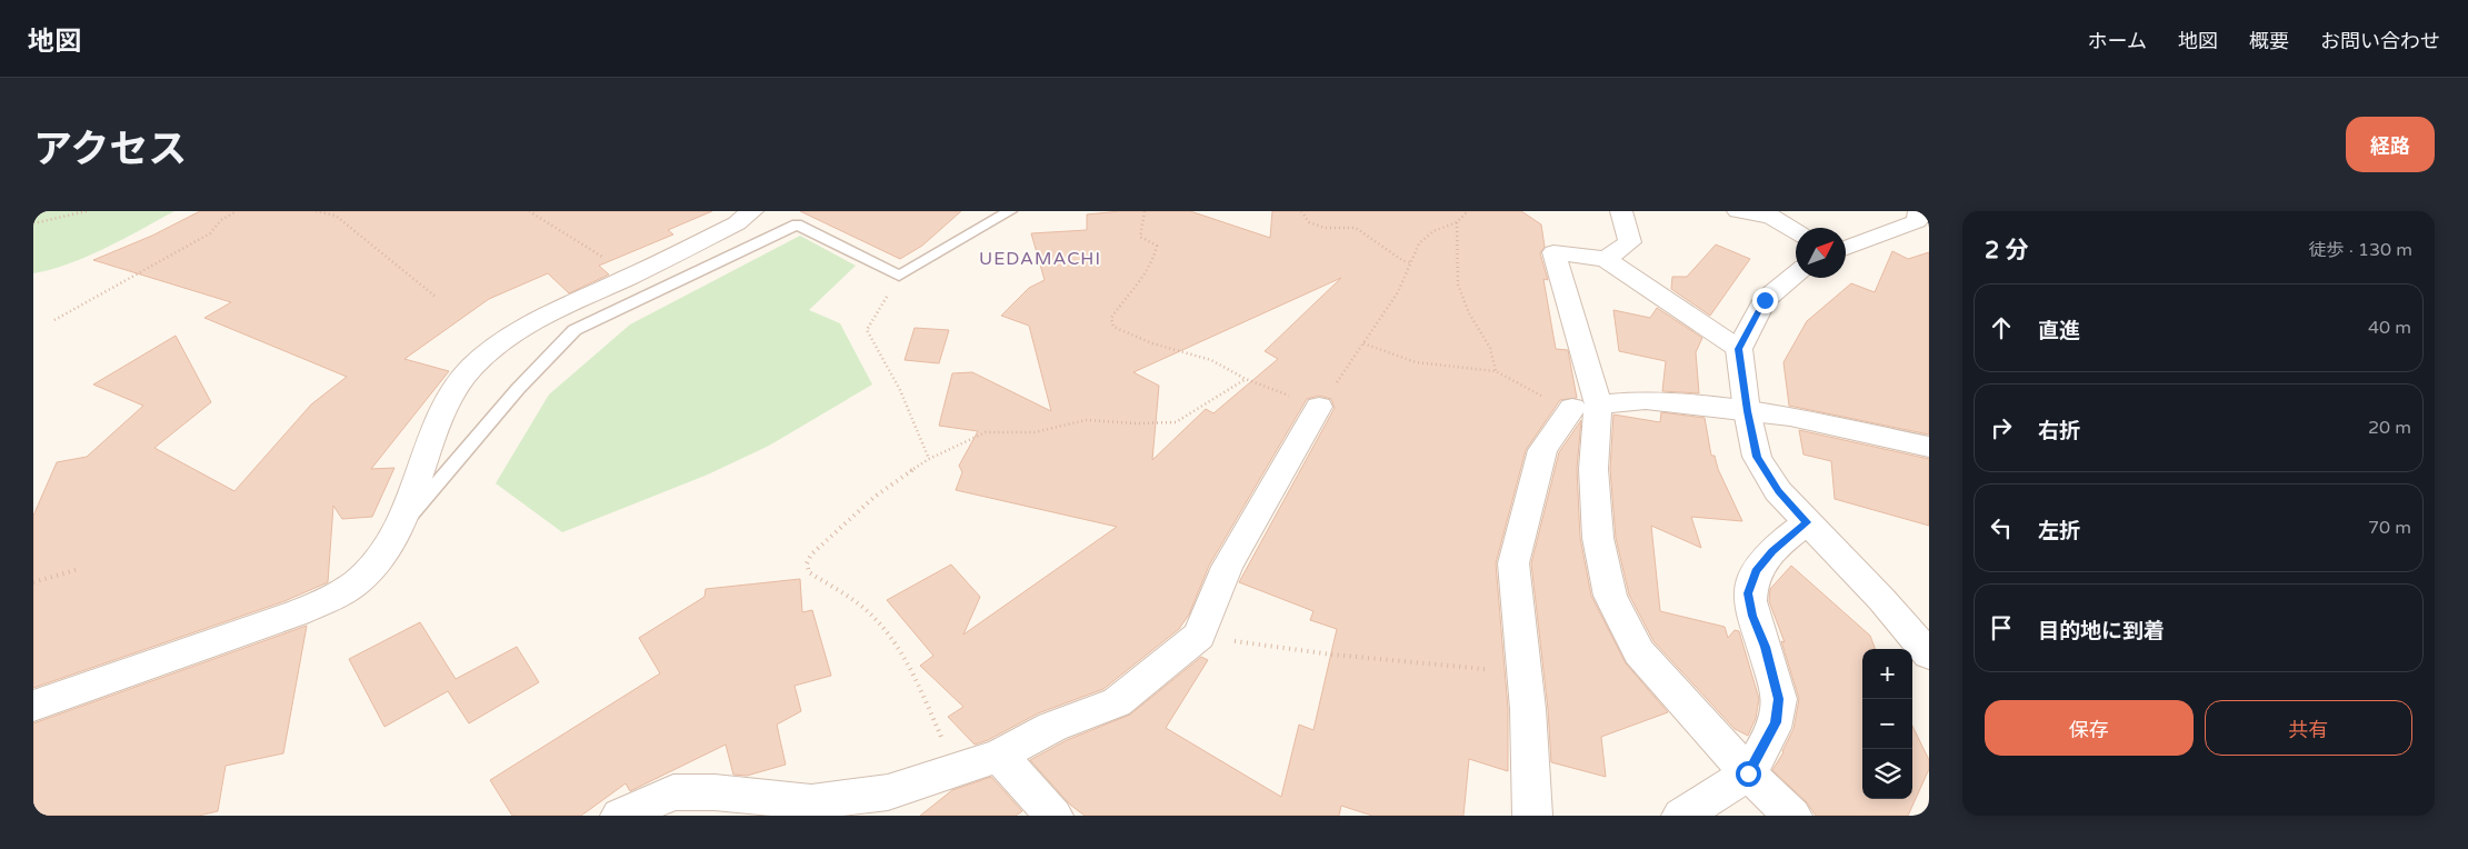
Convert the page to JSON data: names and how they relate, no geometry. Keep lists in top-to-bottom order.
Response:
{
  "districts": ["UEDAMACHI"],
  "north": "top right",
  "page": {
    "header": "地図",
    "nav": [
      "ホーム",
      "地図",
      "概要",
      "お問い合わせ"
    ],
    "title": "アクセス",
    "buttons": [
      "経路",
      ["保存", "共有"]
    ],
    "heading": ["2 分", "徒歩 · 130 m"],
    "list": [
      ["直進", "40 m"],
      ["右折", "20 m"],
      ["左折", "70 m"],
      "目的地に到着"
    ],
    "map_buttons": ["+", "−"]
  }
}
